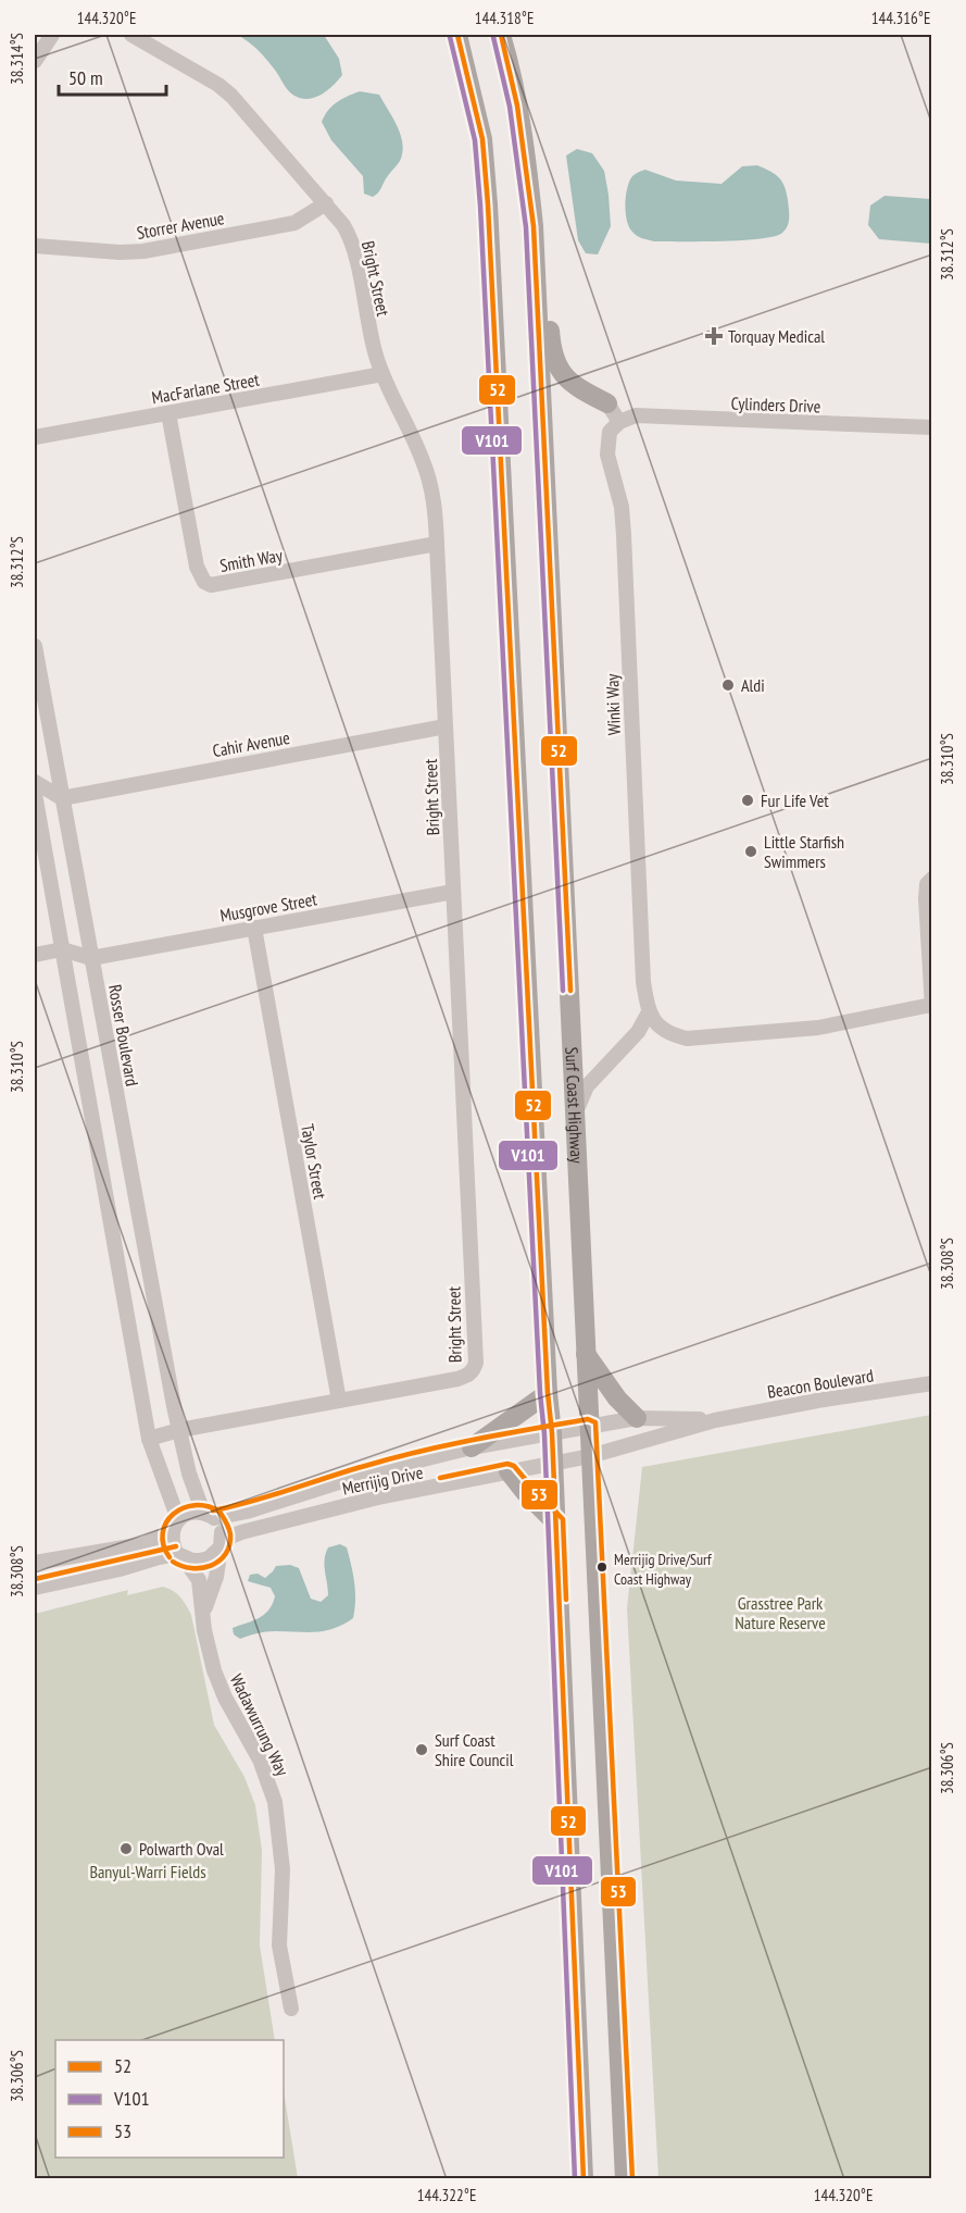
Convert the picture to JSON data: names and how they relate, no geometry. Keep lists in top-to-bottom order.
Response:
{
  "streets": {
    "main road": ["Surf Coast Highway"],
    "street": [
      "Storrer Avenue",
      "Bright Street",
      "MacFarlane Street",
      "Cylinders Drive",
      "Smith Way",
      "Winki Way",
      "Cahir Avenue",
      "Musgrove Street",
      "Rosser Boulevard",
      "Taylor Street",
      "Beacon Boulevard",
      "Merrijig Drive",
      "Wadawurrung Way"
    ]
  },
  "crossings": [
    ["Storrer Avenue", "Bright Street"],
    ["Bright Street", "MacFarlane Street"],
    ["Bright Street", "Smith Way"],
    ["Bright Street", "Cahir Avenue"],
    ["Bright Street", "Musgrove Street"],
    ["Bright Street", "Rosser Boulevard"],
    ["Bright Street", "Taylor Street"],
    ["MacFarlane Street", "Smith Way"],
    ["Cylinders Drive", "Winki Way"],
    ["Cahir Avenue", "Rosser Boulevard"],
    ["Musgrove Street", "Rosser Boulevard"],
    ["Musgrove Street", "Taylor Street"],
    ["Rosser Boulevard", "Merrijig Drive"],
    ["Rosser Boulevard", "Wadawurrung Way"],
    ["Surf Coast Highway", "Beacon Boulevard"],
    ["Surf Coast Highway", "Merrijig Drive"],
    ["Beacon Boulevard", "Merrijig Drive"],
    ["Merrijig Drive", "Wadawurrung Way"]
  ],
  "parks": ["Grasstree Park Nature Reserve", "Banyul-Warri Fields"],
  "places": {
    "health": ["Torquay Medical"],
    "other": [
      "Aldi",
      "Fur Life Vet",
      "Little Starfish Swimmers",
      "Merrijig Drive/Surf Coast Highway",
      "Surf Coast Shire Council",
      "Polwarth Oval"
    ]
  },
  "lines": ["transit line 52", "transit line V101", "transit line 53"],
  "legend": ["52", "V101", "53"],
  "scale_bar": "50 m",
  "coordinates": [
    "144.320°E",
    "144.318°E",
    "144.316°E",
    "38.314°S",
    "38.312°S",
    "38.310°S",
    "38.308°S",
    "38.306°S",
    "144.322°E"
  ]
}
